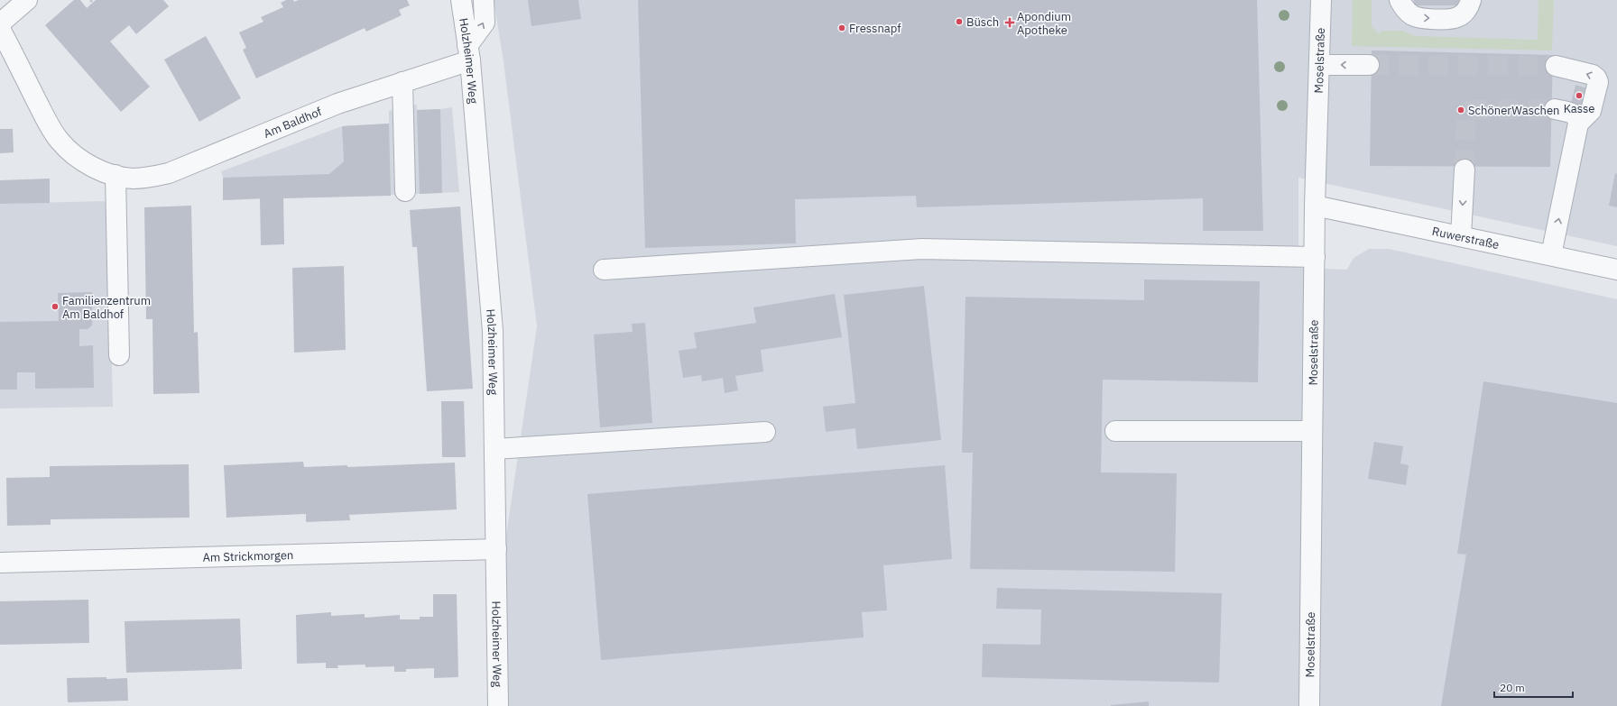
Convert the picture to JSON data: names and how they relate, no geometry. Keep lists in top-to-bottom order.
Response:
{
  "streets": {
    "street": [
      "Holzheimer Weg",
      "Moselstraße",
      "Am Baldhof",
      "Ruwerstraße",
      "Am Strickmorgen"
    ]
  },
  "crossings": [
    ["Holzheimer Weg", "Am Baldhof"],
    ["Holzheimer Weg", "Am Strickmorgen"],
    ["Moselstraße", "Ruwerstraße"]
  ],
  "places": {
    "other": [
      "Büsch",
      "Fressnapf",
      "Kasse",
      "SchönerWaschen",
      "Familienzentrum Am Baldhof"
    ],
    "health": ["Apondium Apotheke"]
  },
  "scale_bar": "20 m"
}
